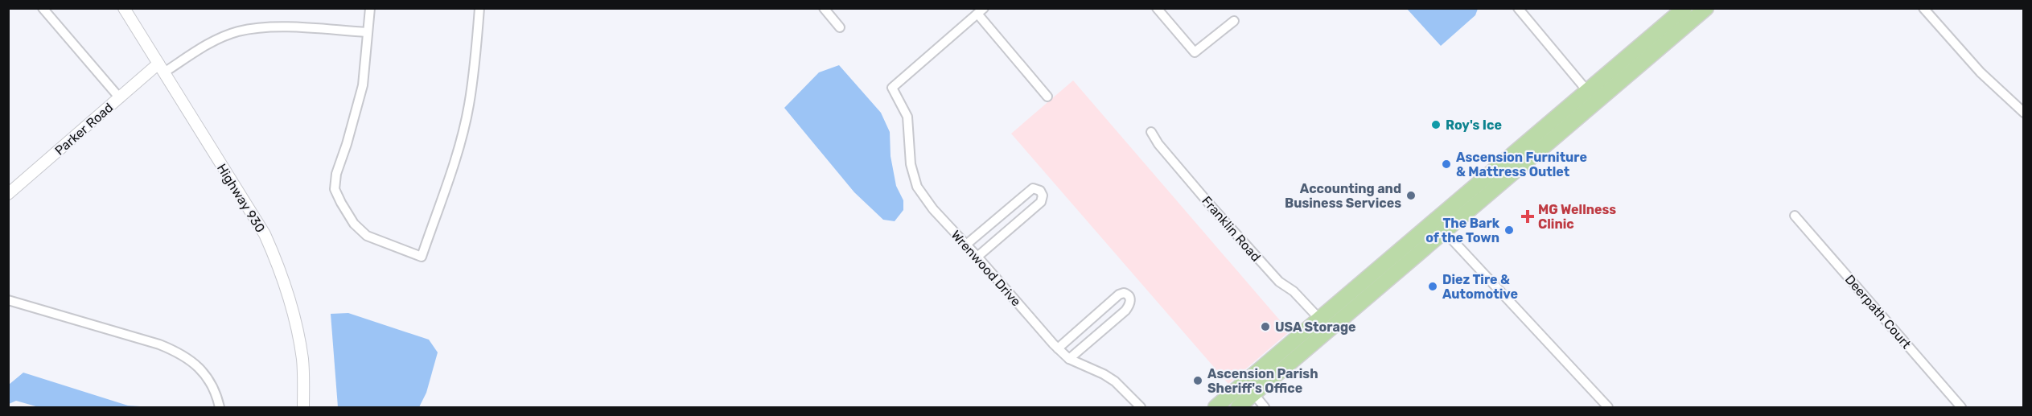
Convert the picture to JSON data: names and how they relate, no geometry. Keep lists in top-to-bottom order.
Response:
{
  "streets": {
    "street": [
      "Parker Road",
      "Highway 930",
      "Franklin Road",
      "Wrenwood Drive",
      "Deerpath Court"
    ]
  },
  "crossings": [
    ["Parker Road", "Highway 930"]
  ],
  "places": {
    "other": [
      "Roy's Ice",
      "Ascension Furniture & Mattress Outlet",
      "Accounting and Business Services",
      "The Bark of the Town",
      "Diez Tire & Automotive",
      "USA Storage",
      "Ascension Parish Sheriff's Office"
    ],
    "health": ["MG Wellness Clinic"]
  }
}
